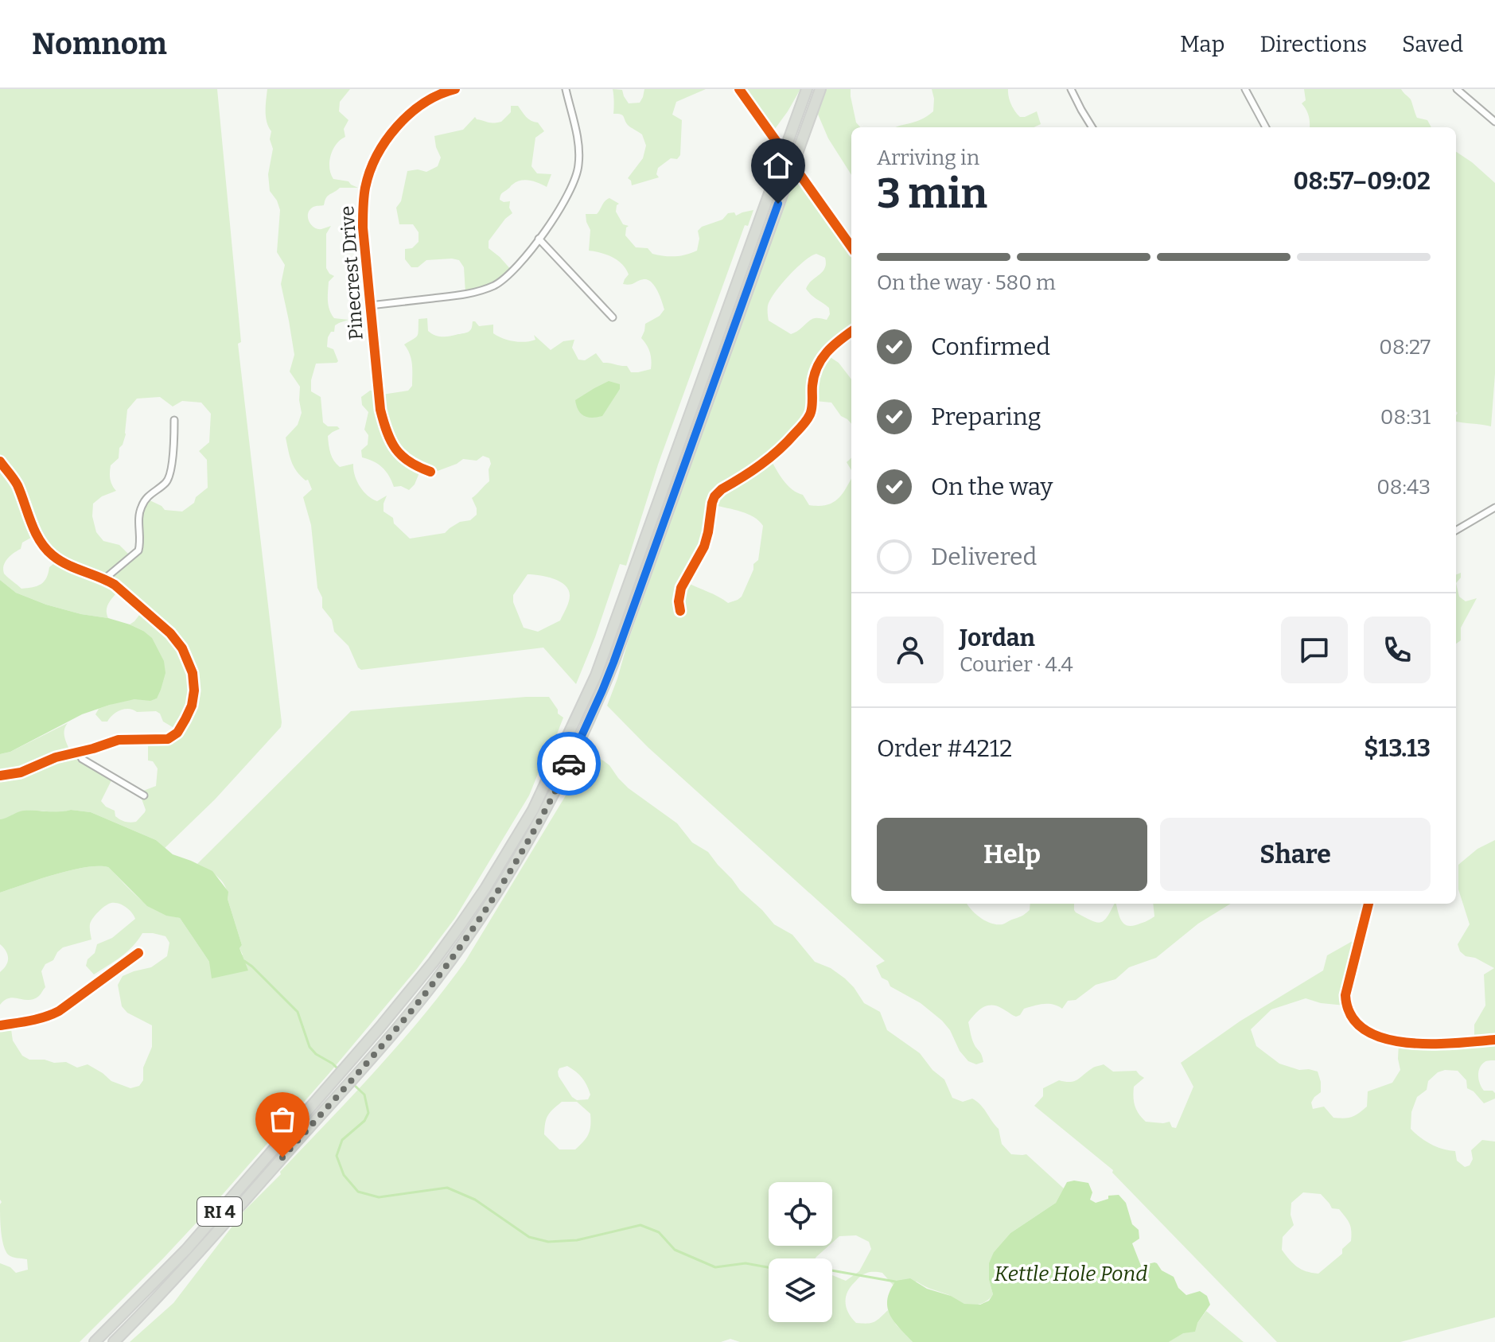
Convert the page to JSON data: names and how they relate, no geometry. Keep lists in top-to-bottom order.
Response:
{
  "streets": {
    "highway": ["RI 4"],
    "street": ["Pinecrest Drive"]
  },
  "water": ["Kettle Hole Pond"],
  "page": {
    "header": "Nomnom",
    "nav": ["Map", "Directions", "Saved"],
    "heading": ["3 min", "Arriving in", "08:57–09:02"],
    "panel": [
      "Jordan",
      "Courier · 4.4",
      "Order #4212",
      "$13.13"
    ],
    "bar": "On the way · 580 m",
    "list": [
      ["Confirmed", "08:27"],
      ["Preparing", "08:31"],
      ["On the way", "08:43"],
      "Delivered"
    ],
    "buttons": ["Help", "Share"]
  }
}
